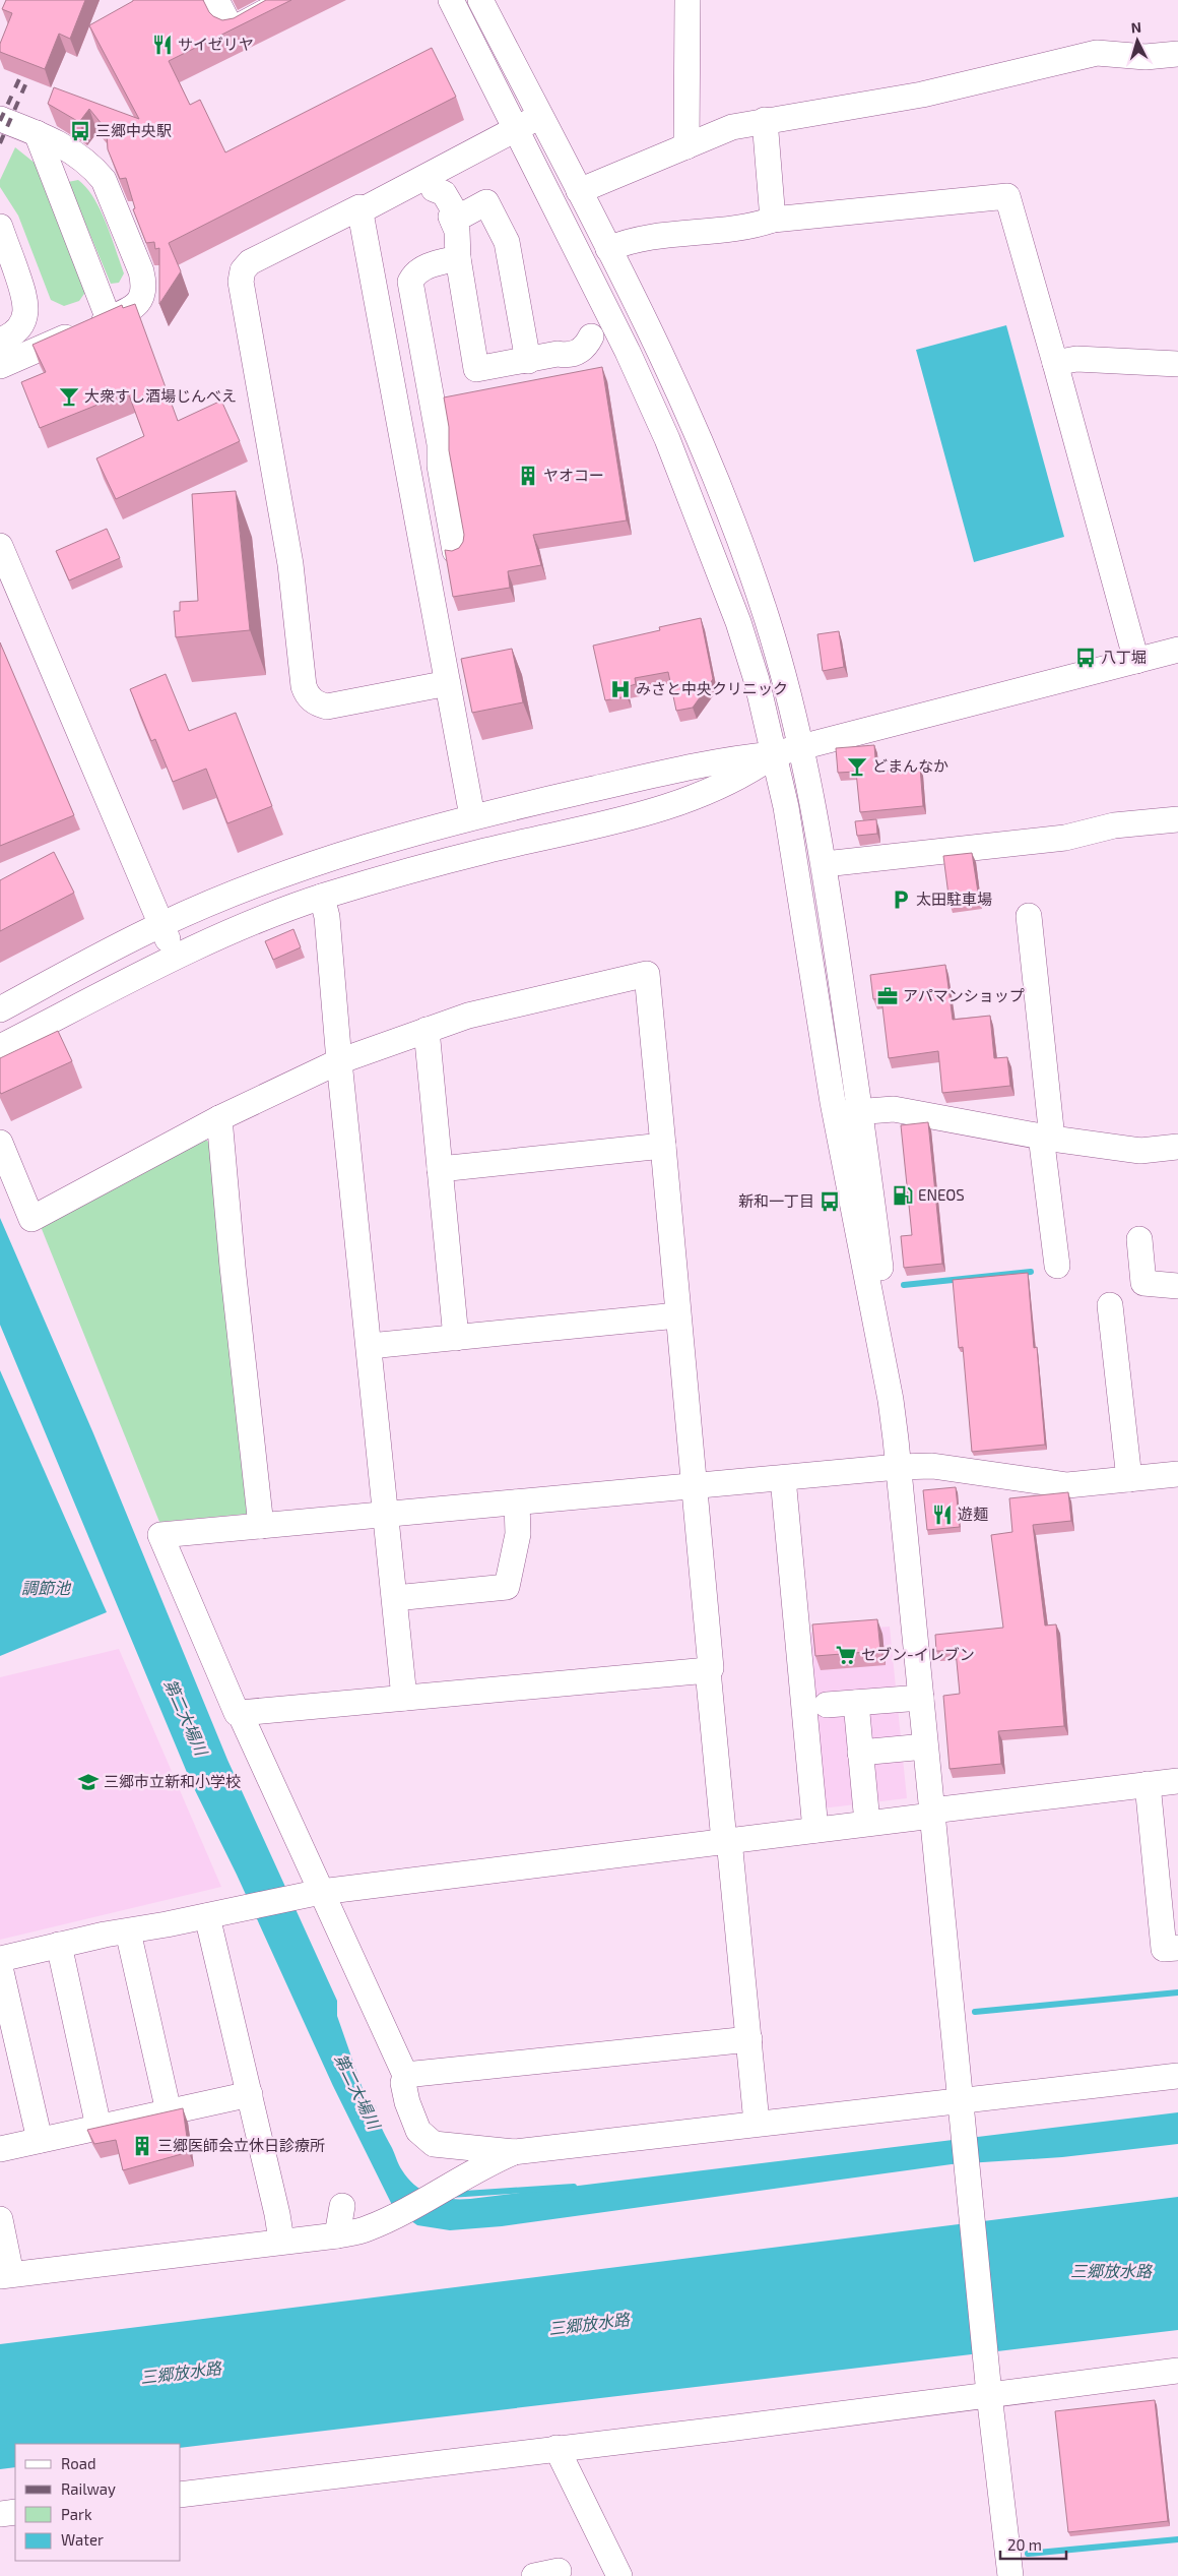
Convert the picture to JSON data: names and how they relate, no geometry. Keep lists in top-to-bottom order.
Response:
{
  "water": ["調節池", "第二大場川", "三郷放水路"],
  "places": {
    "restaurant": ["サイゼリヤ", "遊麺"],
    "bus stop": ["三郷中央駅", "八丁堀", "新和一丁目"],
    "bar": ["大衆すし酒場じんべえ", "どまんなか"],
    "building": ["ヤオコー", "三郷医師会立休日診療所"],
    "hospital": ["みさと中央クリニック"],
    "parking": ["太田駐車場"],
    "office": ["アパマンショップ"],
    "fuel station": ["ENEOS"],
    "supermarket": ["セブン-イレブン"],
    "school or university": ["三郷市立新和小学校"]
  },
  "legend": [
    "Road",
    "Railway",
    "Park",
    "Water"
  ],
  "scale_bar": "20 m",
  "north": "top"
}
